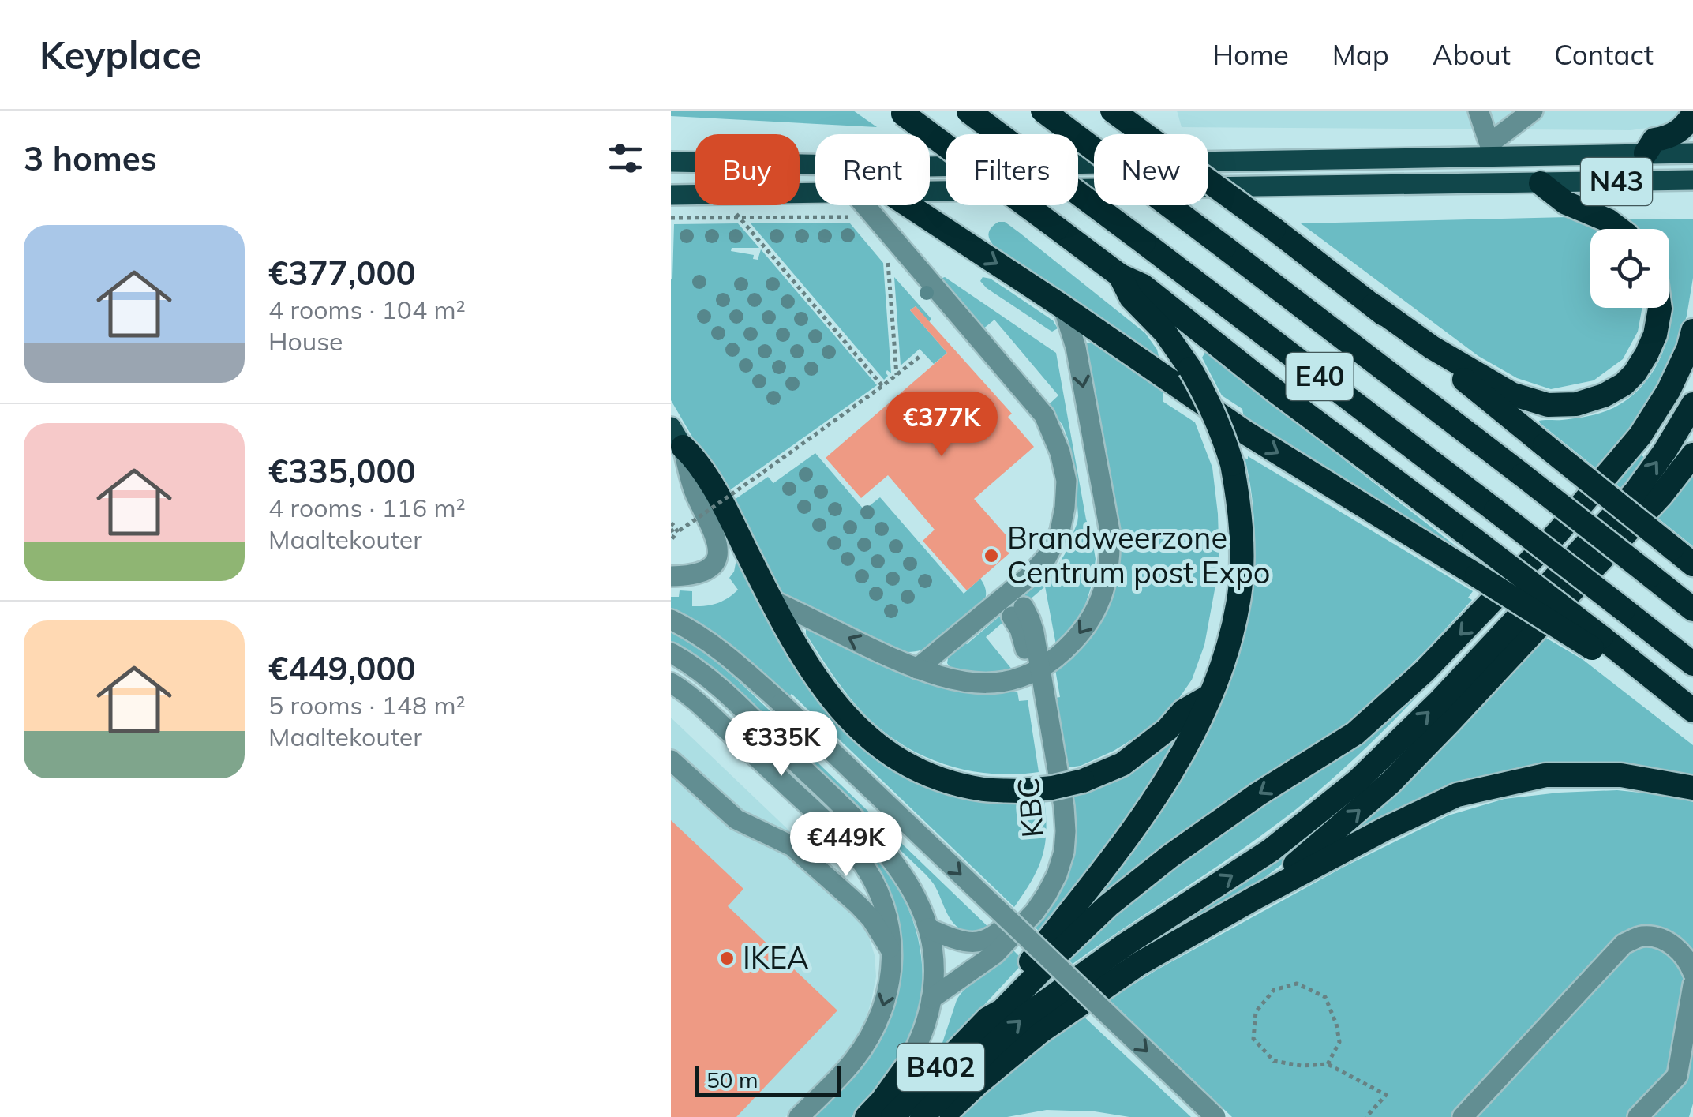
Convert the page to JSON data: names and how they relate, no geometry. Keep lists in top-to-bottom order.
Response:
{
  "streets": {
    "highway": ["E40", "B402"],
    "main road": ["N43"],
    "street": ["KBC"]
  },
  "places": ["Brandweerzone Centrum post Expo", "IKEA"],
  "scale_bar": "50 m",
  "page": {
    "header": "Keyplace",
    "nav": [
      "Home",
      "Map",
      "About",
      "Contact"
    ],
    "heading": "3 homes",
    "chip": [
      "Buy",
      "Rent",
      "Filters",
      "New"
    ],
    "list": [
      {
        "name": "€377,000",
        "note": "4 rooms · 104 m² · House"
      },
      {
        "name": "€335,000",
        "note": "4 rooms · 116 m² · Maaltekouter"
      },
      {
        "name": "€449,000",
        "note": "5 rooms · 148 m² · Maaltekouter"
      }
    ],
    "price": ["€377K", "€335K", "€449K"],
    "scale": "50 m"
  }
}
